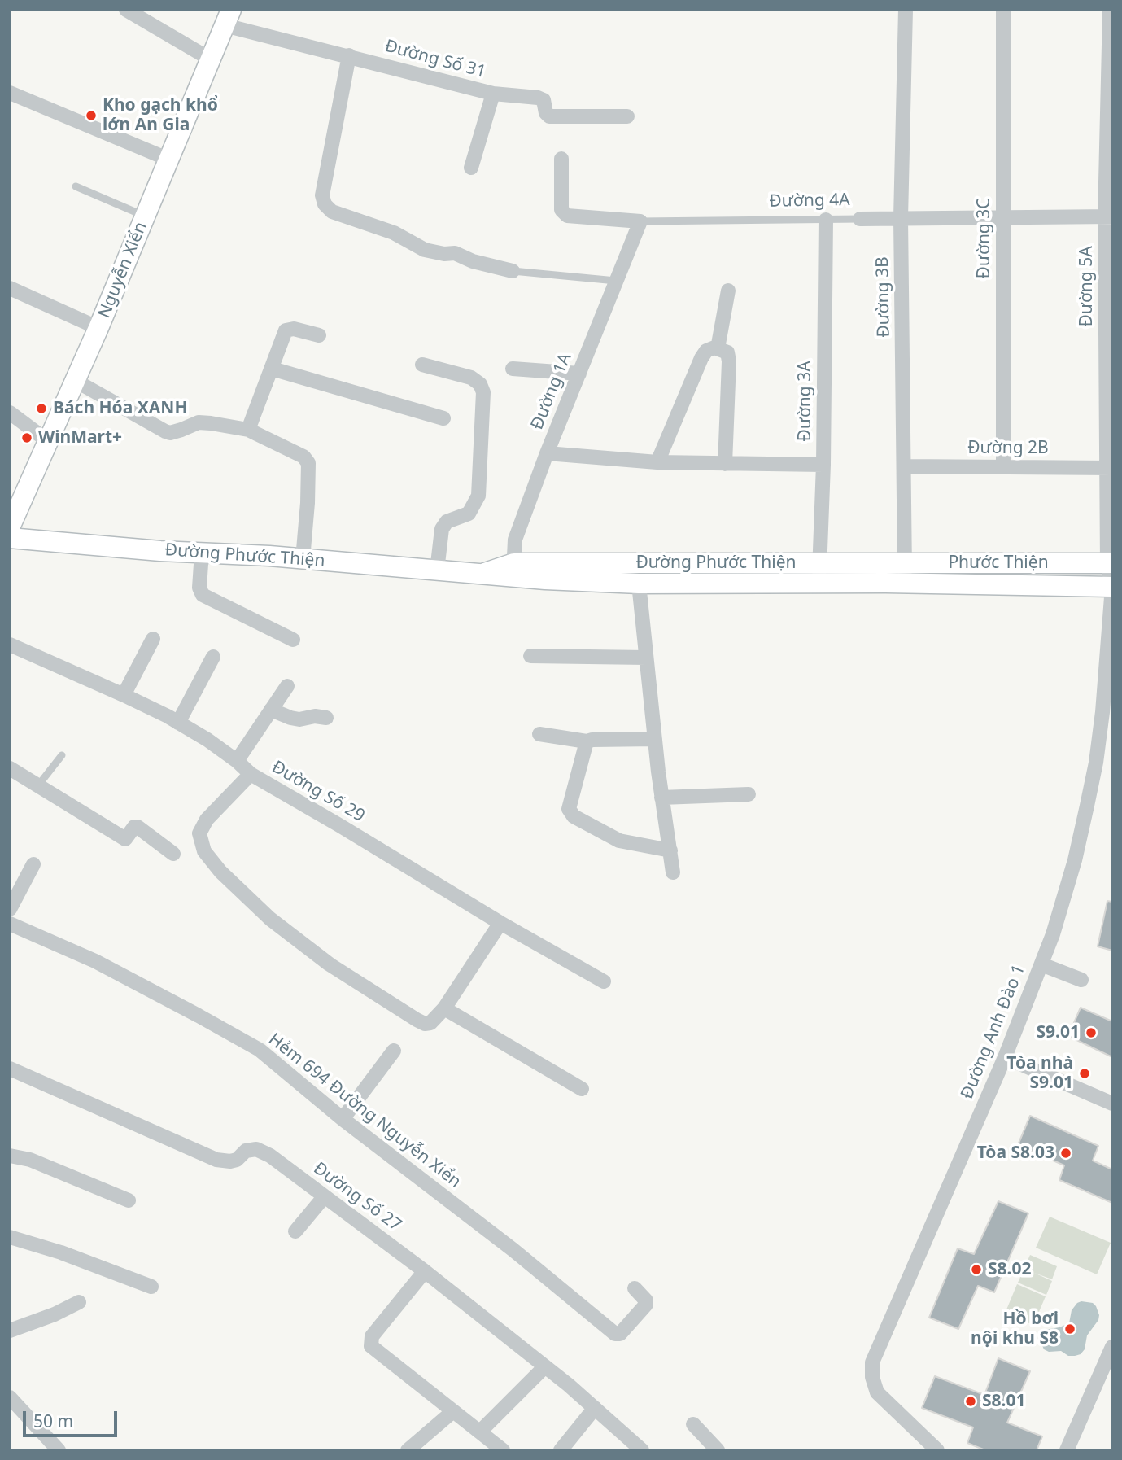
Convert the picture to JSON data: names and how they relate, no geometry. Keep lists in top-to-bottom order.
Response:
{
  "streets": {
    "street": [
      "Đường Số 31",
      "Đường 4A",
      "Đường 3C",
      "Nguyễn Xiển",
      "Đường 5A",
      "Đường 3B",
      "Đường 1A",
      "Đường 3A",
      "Đường 2B",
      "Đường Phước Thiện",
      "Phước Thiện",
      "Đường Số 29",
      "Đường Anh Đào 1",
      "Hẻm 694 Đường Nguyễn Xiển",
      "Đường Số 27"
    ]
  },
  "crossings": [
    ["Đường Số 31", "Nguyễn Xiển"],
    ["Đường 4A", "Đường 3C"],
    ["Đường 4A", "Đường 5A"],
    ["Đường 4A", "Đường 3B"],
    ["Đường 4A", "Đường 1A"],
    ["Đường 4A", "Đường 3A"],
    ["Đường 3C", "Đường 2B"],
    ["Đường 5A", "Đường 2B"],
    ["Đường 5A", "Phước Thiện"],
    ["Đường 5A", "Đường Anh Đào 1"],
    ["Đường 3B", "Đường 2B"],
    ["Đường 3B", "Đường Phước Thiện"],
    ["Đường 3B", "Phước Thiện"],
    ["Đường 1A", "Đường Phước Thiện"],
    ["Đường 3A", "Đường Phước Thiện"],
    ["Đường Phước Thiện", "Phước Thiện"],
    ["Phước Thiện", "Đường Anh Đào 1"]
  ],
  "places": [
    "Kho gạch khổ lớn An Gia",
    "Bách Hóa XANH",
    "WinMart+",
    "S9.01",
    "Tòa nhà S9.01",
    "Tòa S8.03",
    "S8.02",
    "Hồ bơi nội khu S8",
    "S8.01"
  ],
  "scale_bar": "50 m"
}
